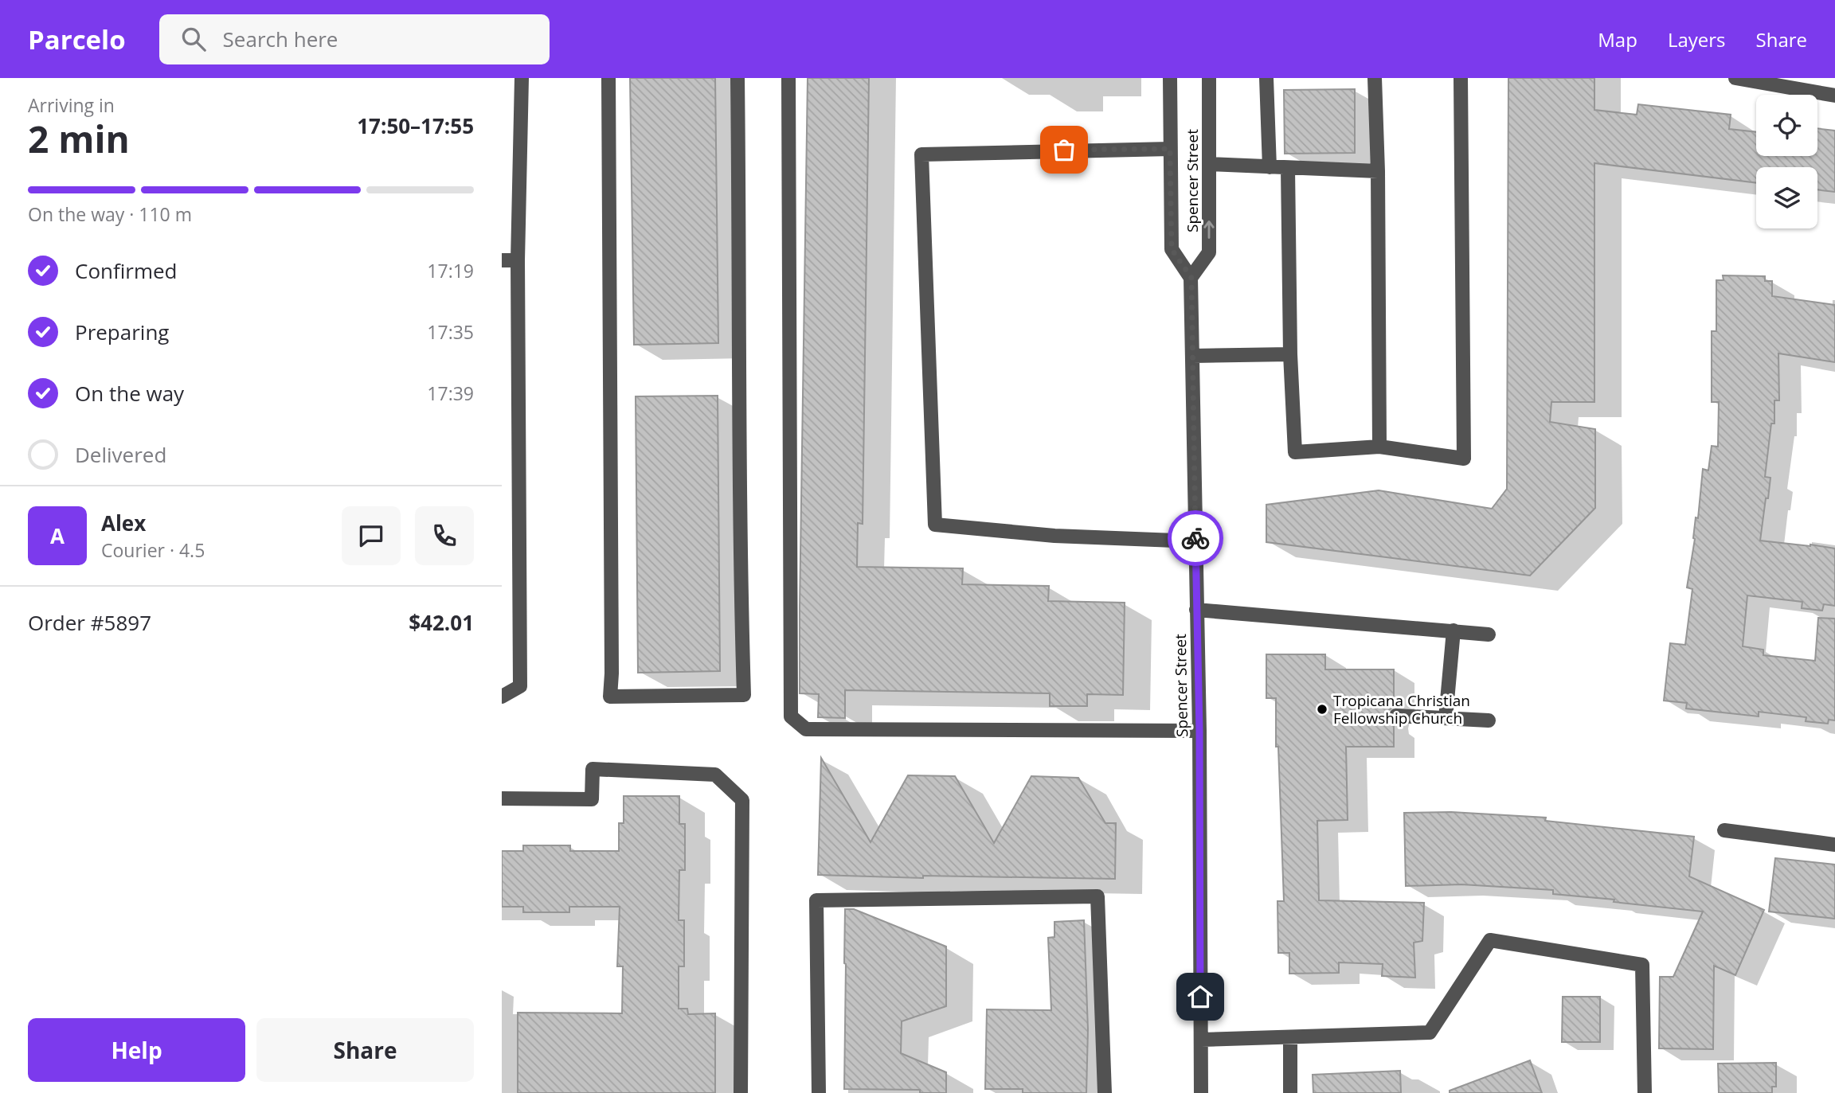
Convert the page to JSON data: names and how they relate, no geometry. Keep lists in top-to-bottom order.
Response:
{
  "streets": {
    "street": ["Spencer Street"]
  },
  "places": ["Tropicana Christian Fellowship Church"],
  "page": {
    "header": "Parcelo",
    "search": "Search here",
    "nav": ["Map", "Layers", "Share"],
    "heading": ["2 min", "Arriving in", "17:50–17:55"],
    "panel": [
      "Alex",
      "Courier · 4.5",
      "Order #5897",
      "$42.01"
    ],
    "bar": "On the way · 110 m",
    "list": [
      ["Confirmed", "17:19"],
      ["Preparing", "17:35"],
      ["On the way", "17:39"],
      "Delivered"
    ],
    "round": "A",
    "buttons": ["Help", "Share"]
  }
}
